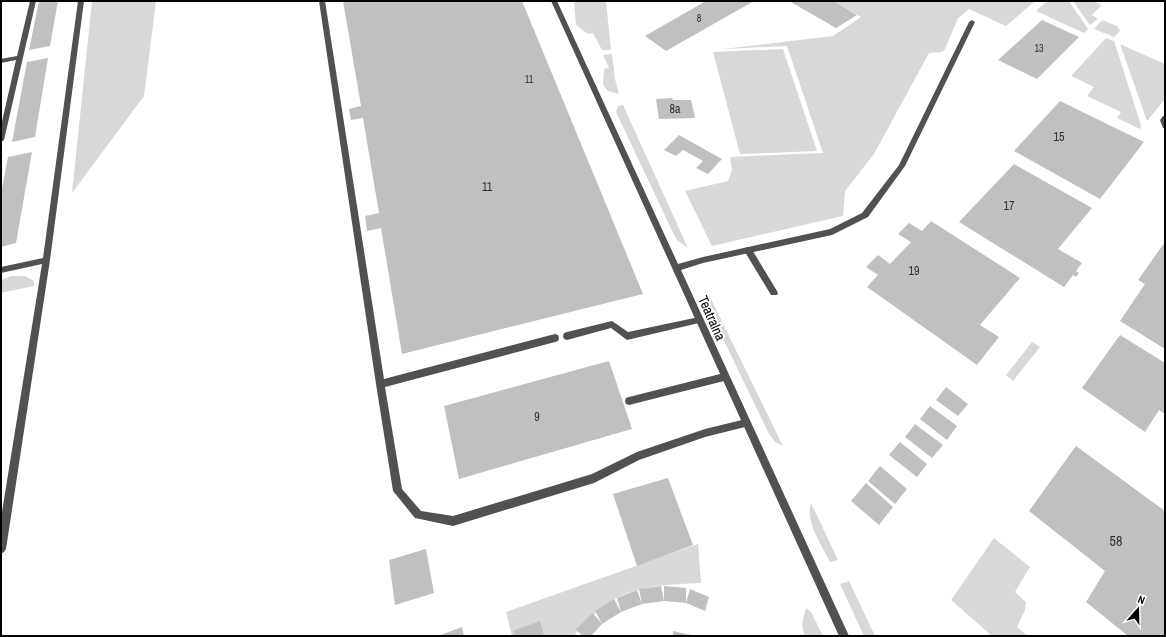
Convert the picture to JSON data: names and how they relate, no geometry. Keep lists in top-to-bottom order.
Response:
{
  "streets": {
    "street": ["Teatralna"]
  },
  "house_numbers": [
    "8",
    "13",
    "11",
    "8a",
    "15",
    "11",
    "17",
    "19",
    "9",
    "58"
  ],
  "north": "top"
}
